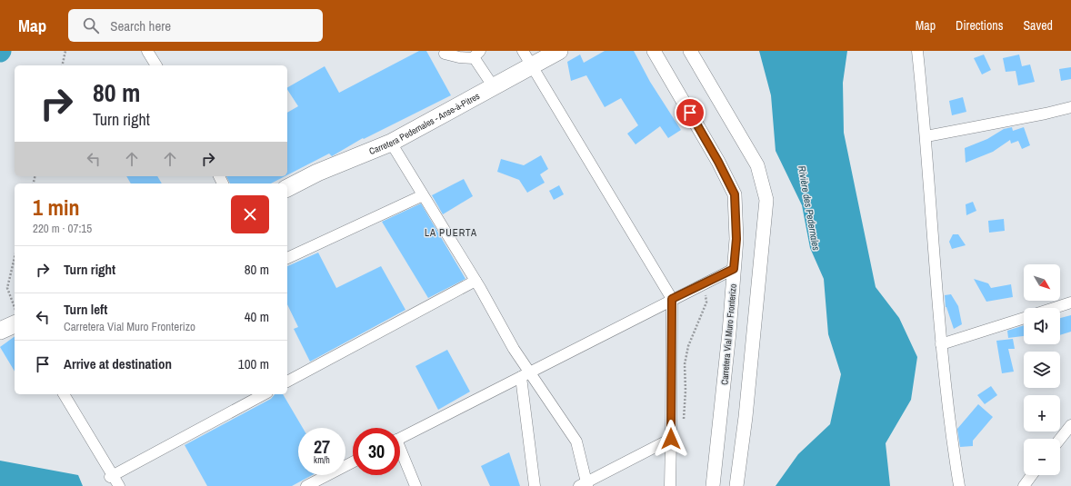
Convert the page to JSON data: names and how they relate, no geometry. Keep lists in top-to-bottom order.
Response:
{
  "streets": {
    "main road": ["Carretera Pedernales - Anse-à-Pitres"],
    "street": ["Carretera Vial Muro Fronterizo"]
  },
  "districts": ["LA PUERTA"],
  "water": ["Rivière des Pedernales"],
  "north": "bottom right",
  "page": {
    "header": "Map",
    "search": "Search here",
    "nav": ["Map", "Directions", "Saved"],
    "turn": ["80 m", "Turn right"],
    "heading": ["1 min", "220 m · 07:15"],
    "list": [
      {
        "name": "Turn right",
        "value": "80 m"
      },
      {
        "name": "Turn left",
        "note": "Carretera Vial Muro Fronterizo",
        "value": "40 m"
      },
      {
        "name": "Arrive at destination",
        "value": "100 m"
      }
    ],
    "map_buttons": ["+", "−"],
    "speed": "27 km/h",
    "limit": "30"
  }
}
